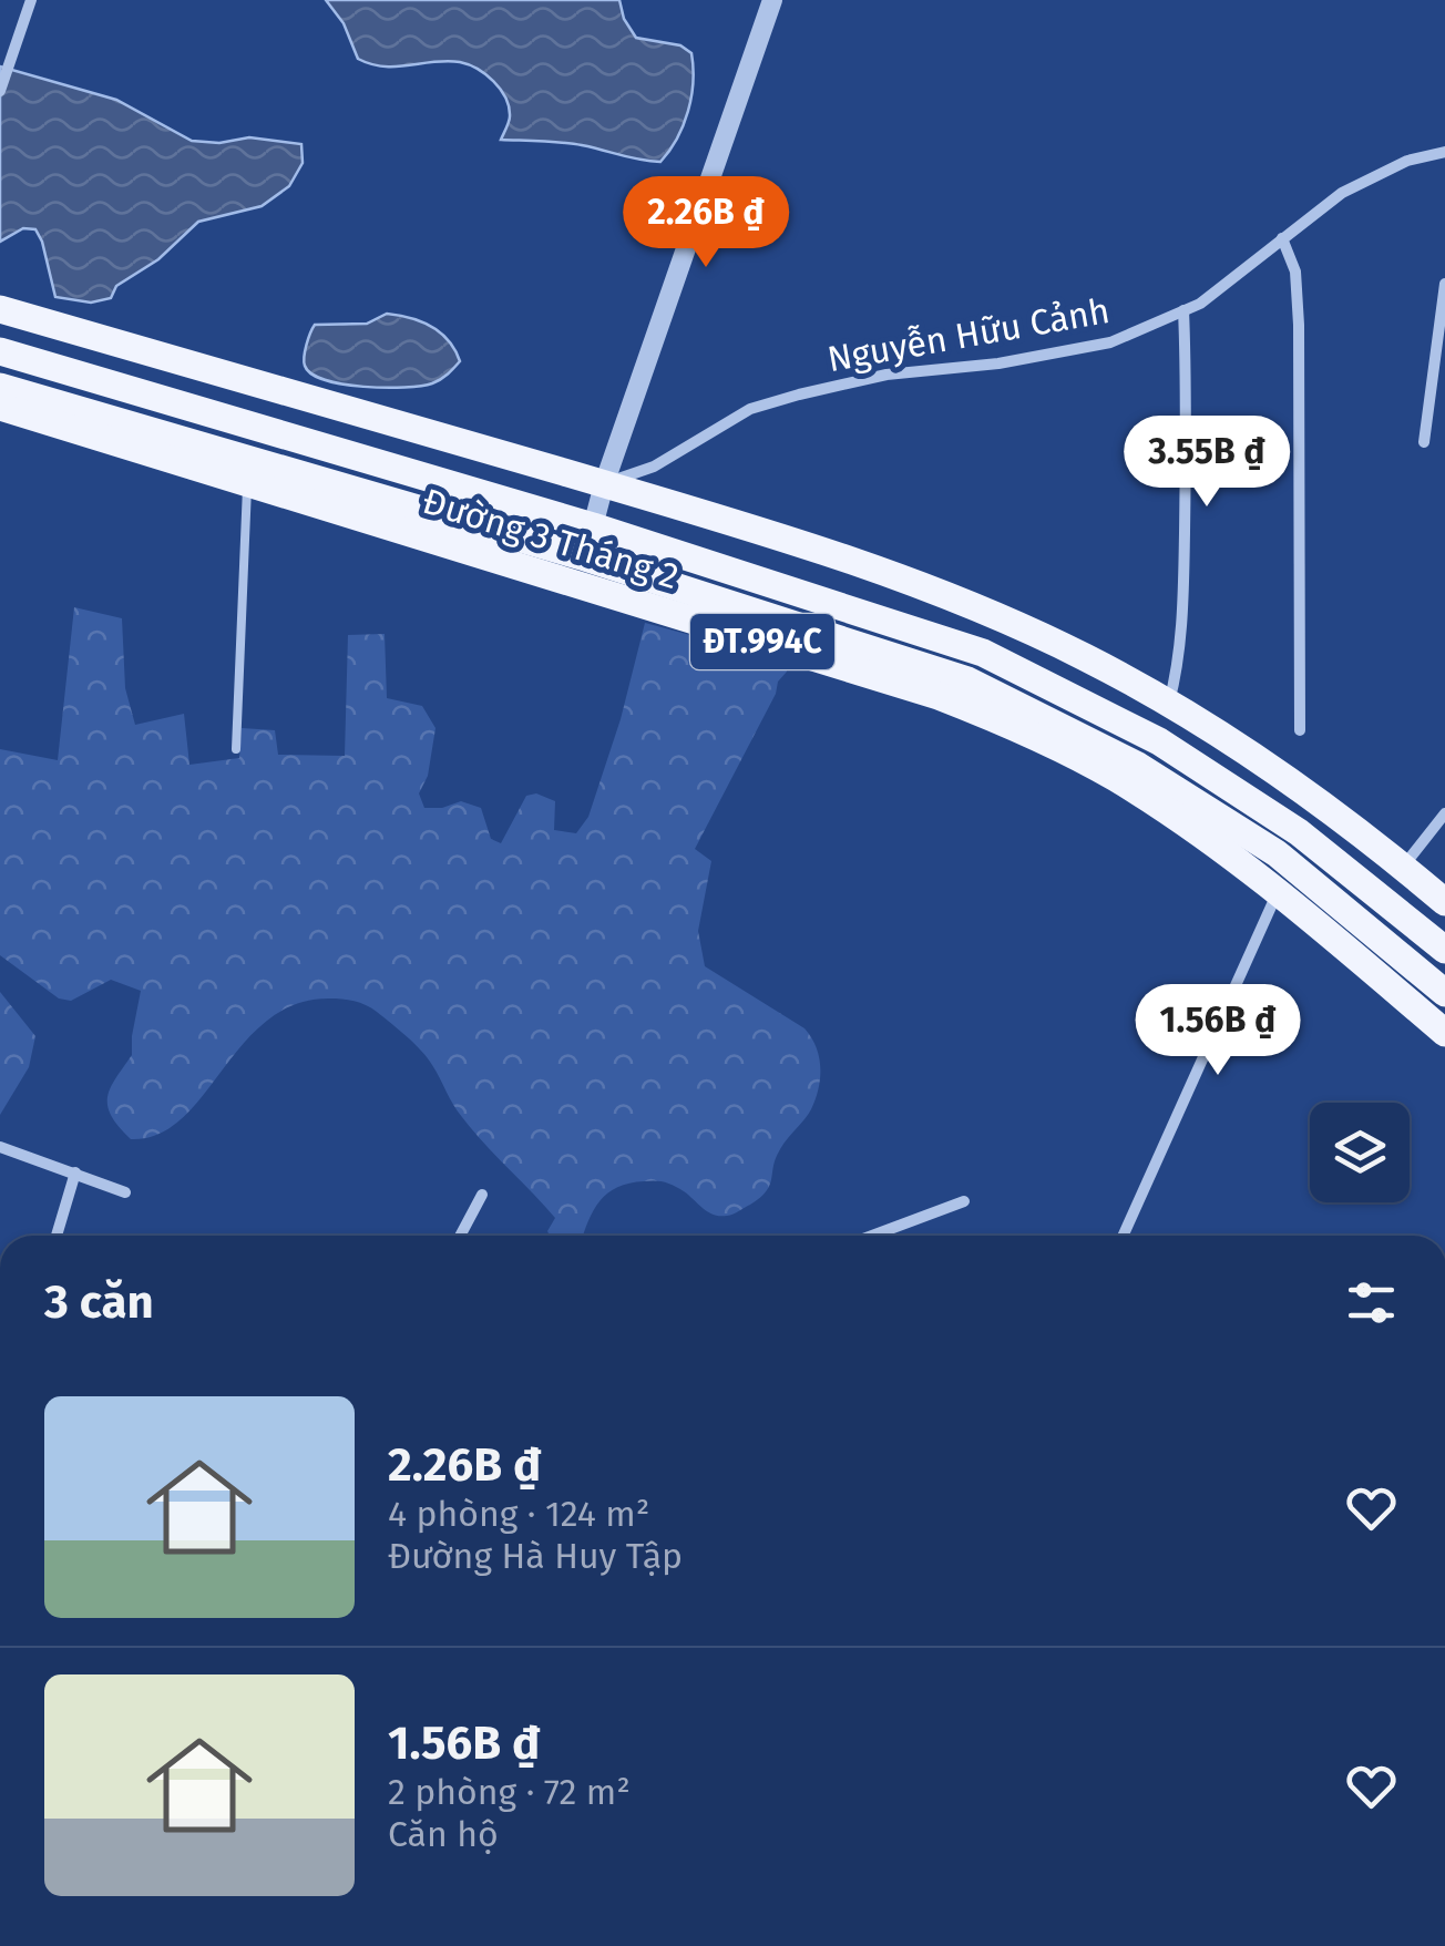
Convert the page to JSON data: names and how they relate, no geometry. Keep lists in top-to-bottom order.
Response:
{
  "streets": {
    "main road": ["Đường 3 Tháng 2", "ĐT.994C"],
    "street": ["Nguyễn Hữu Cảnh"]
  },
  "crossings": [
    ["Nguyễn Hữu Cảnh", "Đường 3 Tháng 2"]
  ],
  "page": {
    "price": ["2.26B ₫", "3.55B ₫", "1.56B ₫"],
    "heading": "3 căn",
    "list": [
      {
        "name": "2.26B ₫",
        "note": "4 phòng · 124 m² · Đường Hà Huy Tập"
      },
      {
        "name": "1.56B ₫",
        "note": "2 phòng · 72 m² · Căn hộ"
      }
    ]
  }
}
